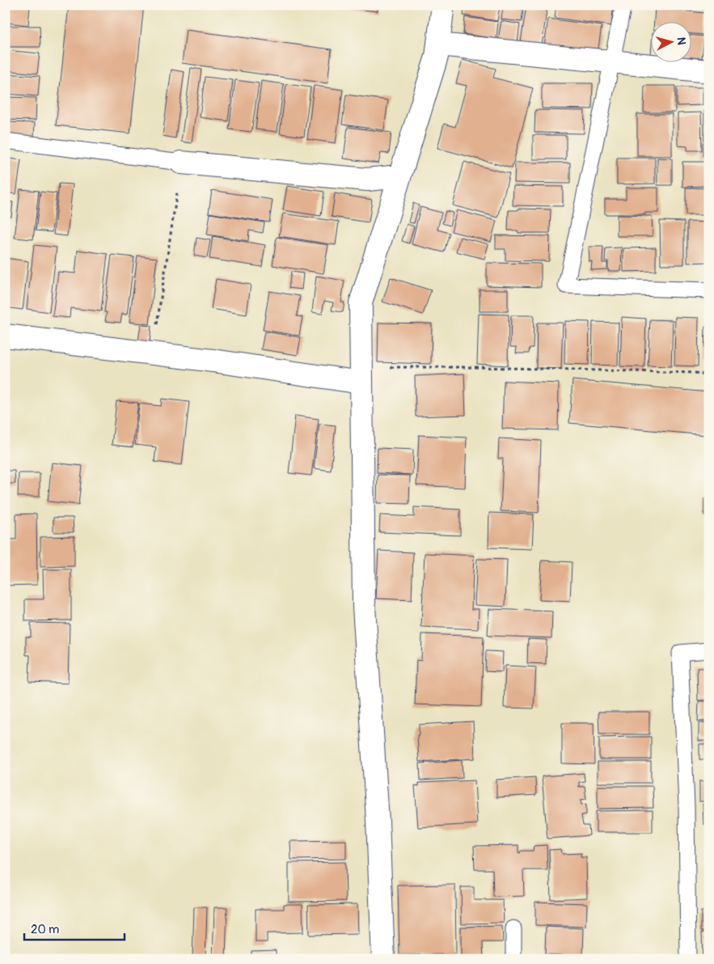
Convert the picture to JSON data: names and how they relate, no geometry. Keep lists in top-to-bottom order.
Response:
{
  "scale_bar": "20 m",
  "north": "right"
}
